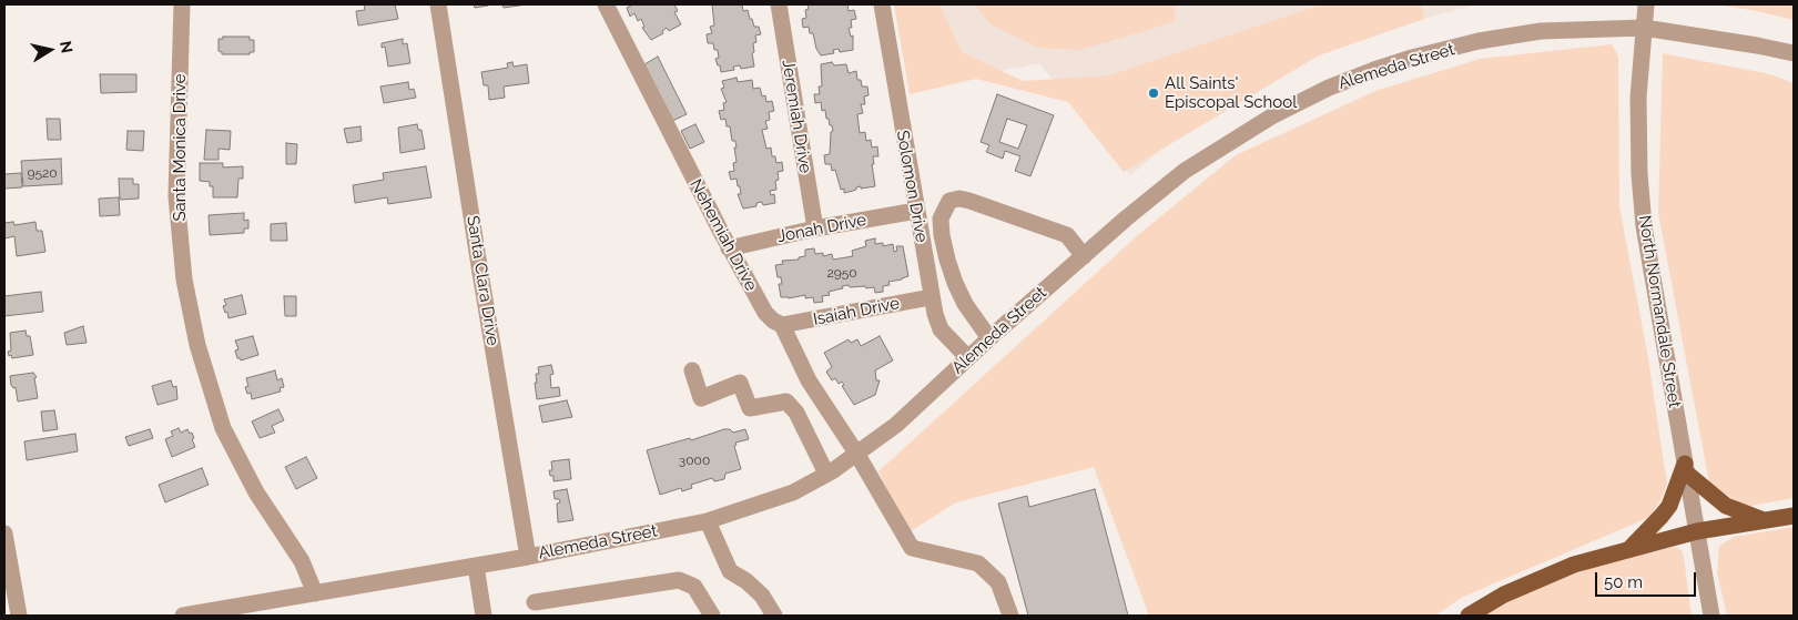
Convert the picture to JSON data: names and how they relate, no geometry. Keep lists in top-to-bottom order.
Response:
{
  "streets": {
    "street": [
      "Alemeda Street",
      "Jeremiah Drive",
      "Santa Monica Drive",
      "Solomon Drive",
      "Jonah Drive",
      "Nehemiah Drive",
      "Santa Clara Drive",
      "Isaiah Drive",
      "North Normandale Street"
    ]
  },
  "crossings": [
    ["Alemeda Street", "Santa Monica Drive"],
    ["Alemeda Street", "Solomon Drive"],
    ["Alemeda Street", "Nehemiah Drive"],
    ["Alemeda Street", "Santa Clara Drive"],
    ["Alemeda Street", "North Normandale Street"],
    ["Jeremiah Drive", "Jonah Drive"],
    ["Solomon Drive", "Jonah Drive"],
    ["Solomon Drive", "Isaiah Drive"],
    ["Jonah Drive", "Nehemiah Drive"],
    ["Nehemiah Drive", "Isaiah Drive"]
  ],
  "places": ["All Saints' Episcopal School"],
  "house_numbers": ["9520", "2950", "3000"],
  "scale_bar": "50 m",
  "north": "right"
}
